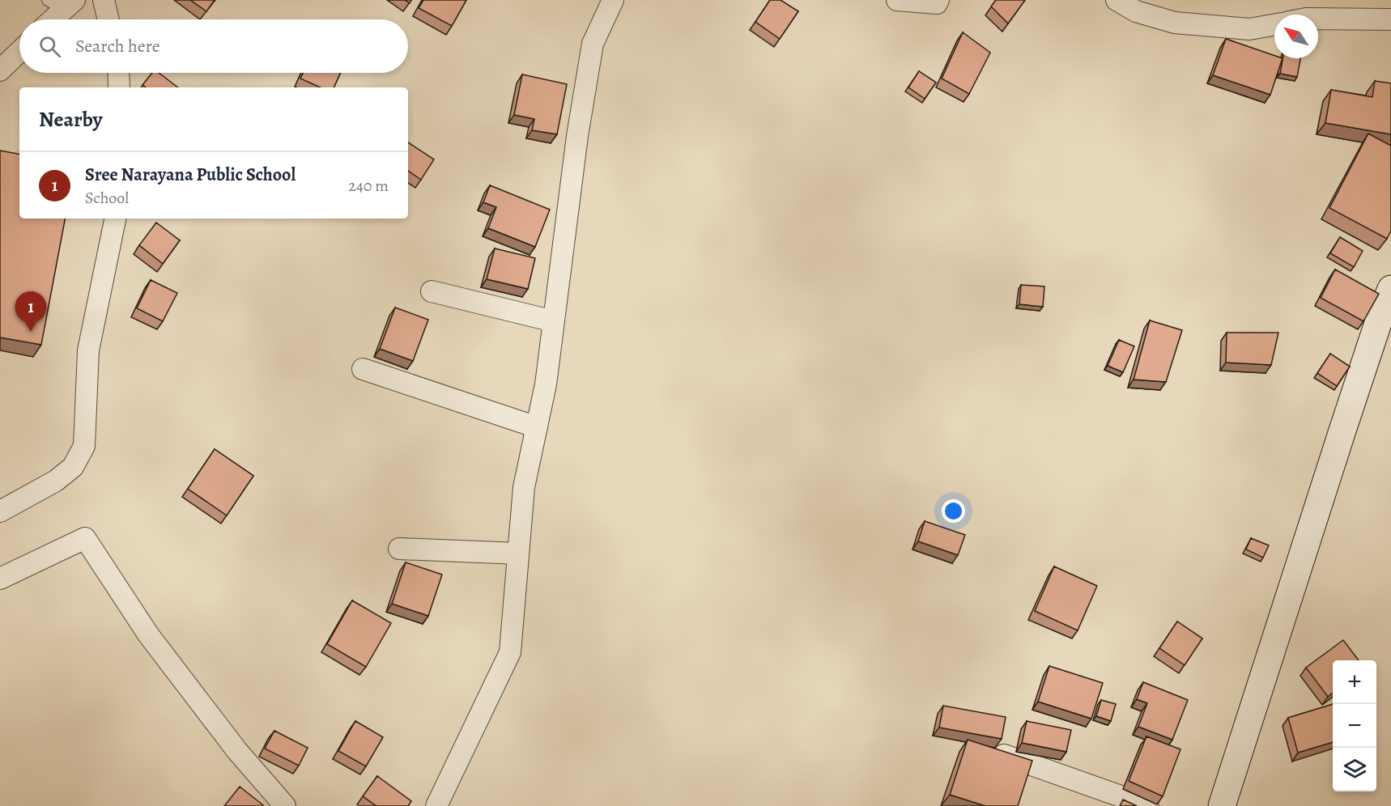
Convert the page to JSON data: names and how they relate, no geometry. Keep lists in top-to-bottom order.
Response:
{
  "north": "top left",
  "page": {
    "search": "Search here",
    "heading": "Nearby",
    "list": [
      {
        "mark": "1",
        "name": "Sree Narayana Public School",
        "note": "School",
        "value": "240 m"
      }
    ],
    "pins": "1",
    "map_buttons": ["+", "−"]
  }
}
